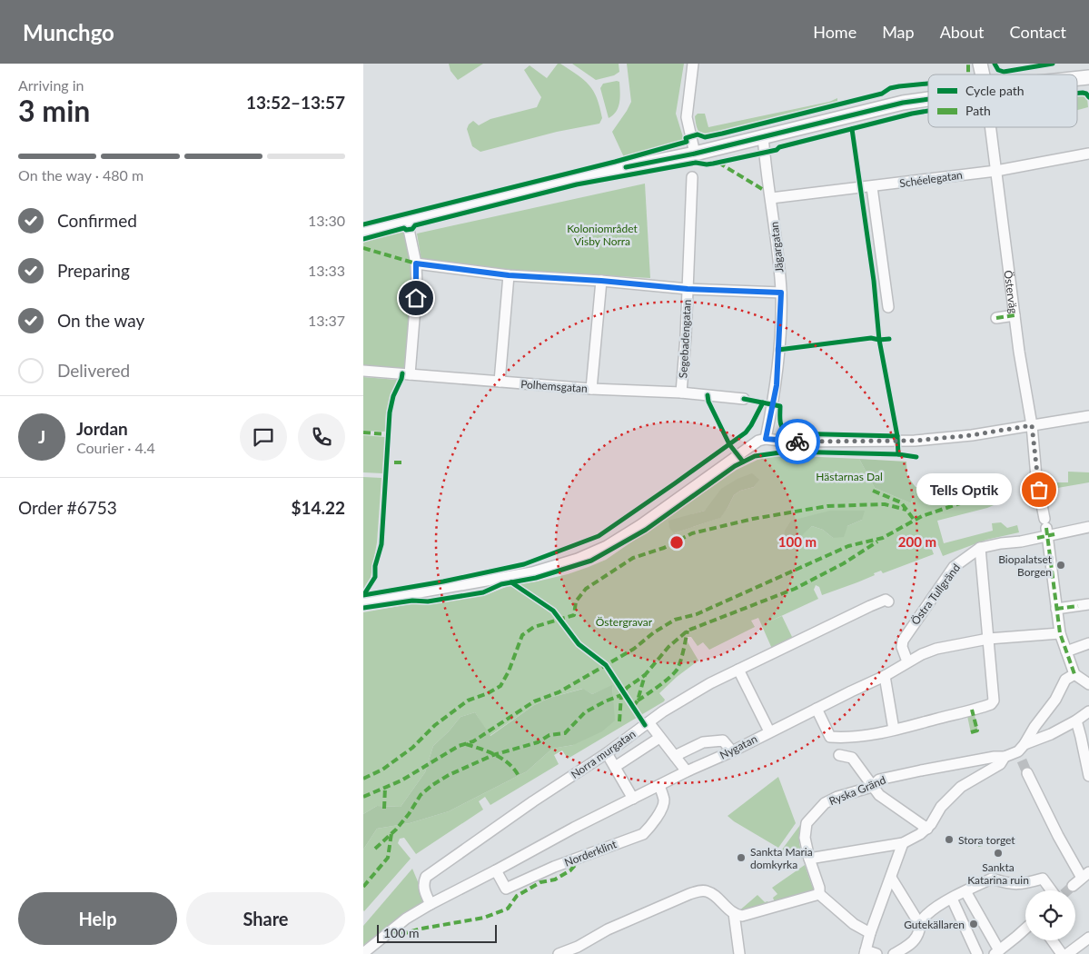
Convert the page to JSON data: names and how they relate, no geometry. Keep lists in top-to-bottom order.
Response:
{
  "streets": {
    "street": [
      "Schéelegatan",
      "Jägargatan",
      "Österväg",
      "Segebadengatan",
      "Polhemsgatan",
      "Östra Tullgränd",
      "Nygatan",
      "Norra murgatan",
      "Ryska Gränd",
      "Norderklint"
    ]
  },
  "crossings": [
    ["Schéelegatan", "Jägargatan"],
    ["Schéelegatan", "Österväg"],
    ["Österväg", "Östra Tullgränd"],
    ["Österväg", "Nygatan"],
    ["Segebadengatan", "Polhemsgatan"],
    ["Östra Tullgränd", "Nygatan"],
    ["Nygatan", "Norra murgatan"],
    ["Nygatan", "Norderklint"]
  ],
  "parks": ["Koloniområdet Visby Norra", "Hästarnas Dal", "Östergravar"],
  "places": [
    "Tells Optik",
    "Biopalatset Borgen",
    "Stora torget",
    "Sankta Katarina ruin",
    "Sankta Maria domkyrka",
    "Gutekällaren"
  ],
  "legend": ["Cycle path", "Path"],
  "scale_bar": "100 m",
  "page": {
    "header": "Munchgo",
    "nav": [
      "Home",
      "Map",
      "About",
      "Contact"
    ],
    "heading": ["3 min", "Arriving in", "13:52–13:57"],
    "panel": [
      "Jordan",
      "Courier · 4.4",
      "Order #6753",
      "$14.22"
    ],
    "bar": "On the way · 480 m",
    "list": [
      ["Confirmed", "13:30"],
      ["Preparing", "13:33"],
      ["On the way", "13:37"],
      "Delivered"
    ],
    "round": "J",
    "bubble": "Tells Optik",
    "buttons": ["Help", "Share"],
    "scale": "100 m"
  },
  "rings": ["100 m", "200 m"]
}
